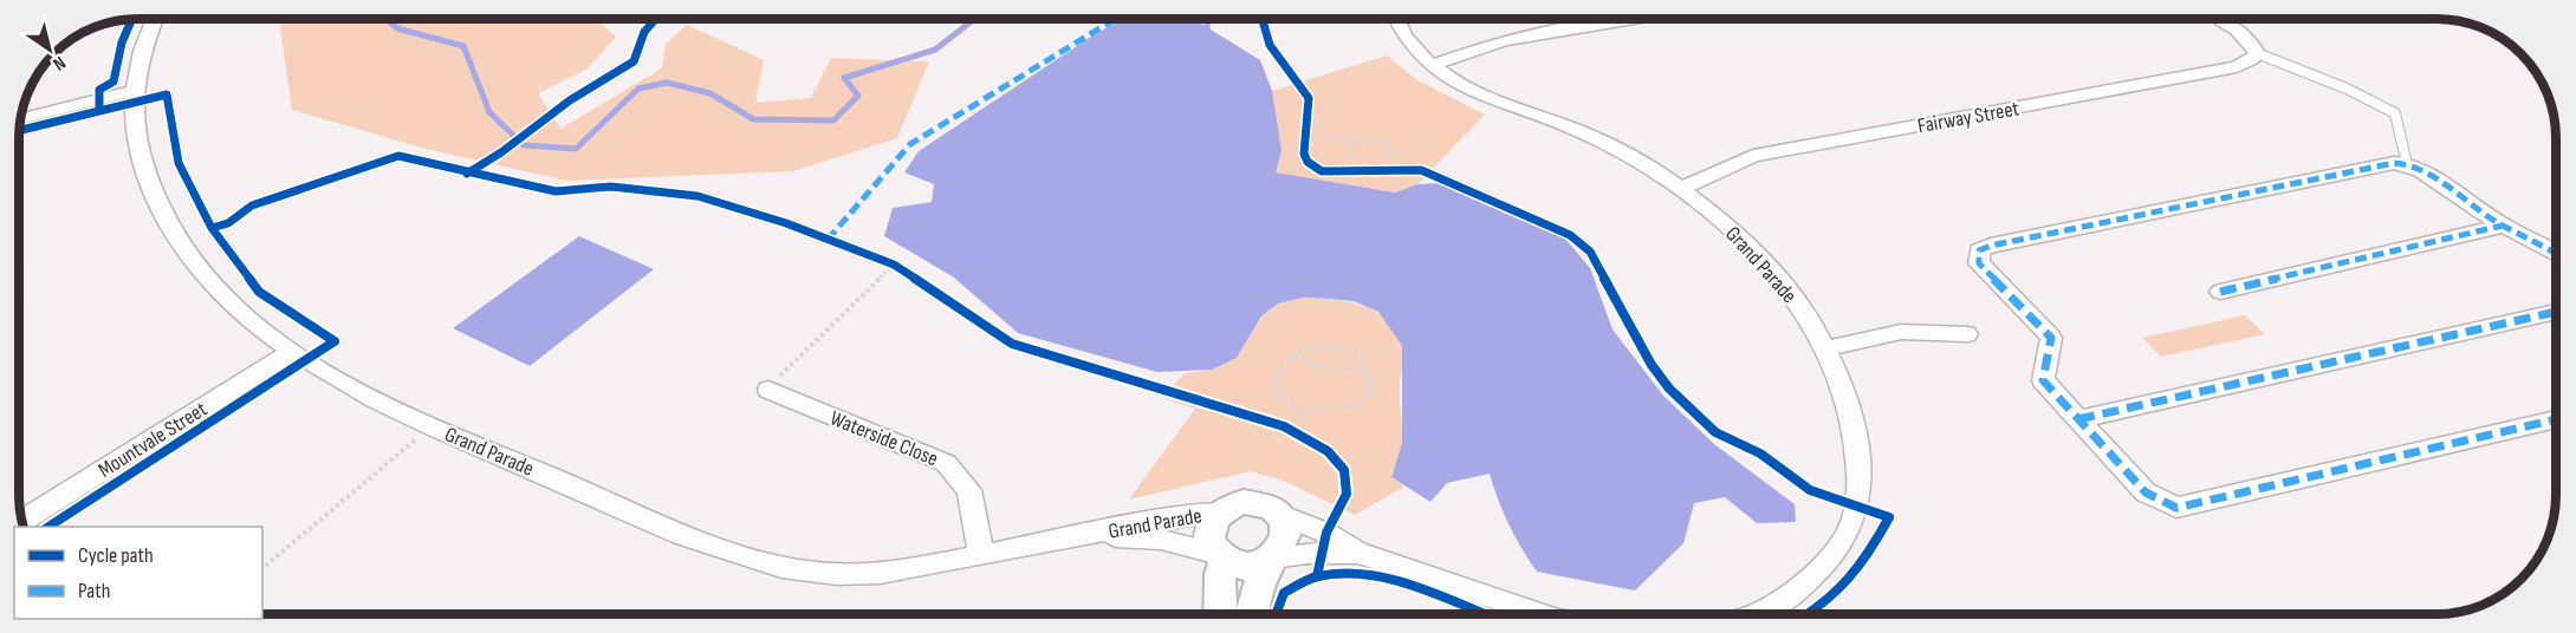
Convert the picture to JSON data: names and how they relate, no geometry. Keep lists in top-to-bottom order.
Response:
{
  "streets": {
    "street": [
      "Fairway Street",
      "Grand Parade",
      "Waterside Close",
      "Mountvale Street"
    ]
  },
  "crossings": [
    ["Fairway Street", "Grand Parade"],
    ["Grand Parade", "Waterside Close"],
    ["Grand Parade", "Mountvale Street"]
  ],
  "legend": ["Cycle path", "Path"],
  "north": "bottom right"
}
